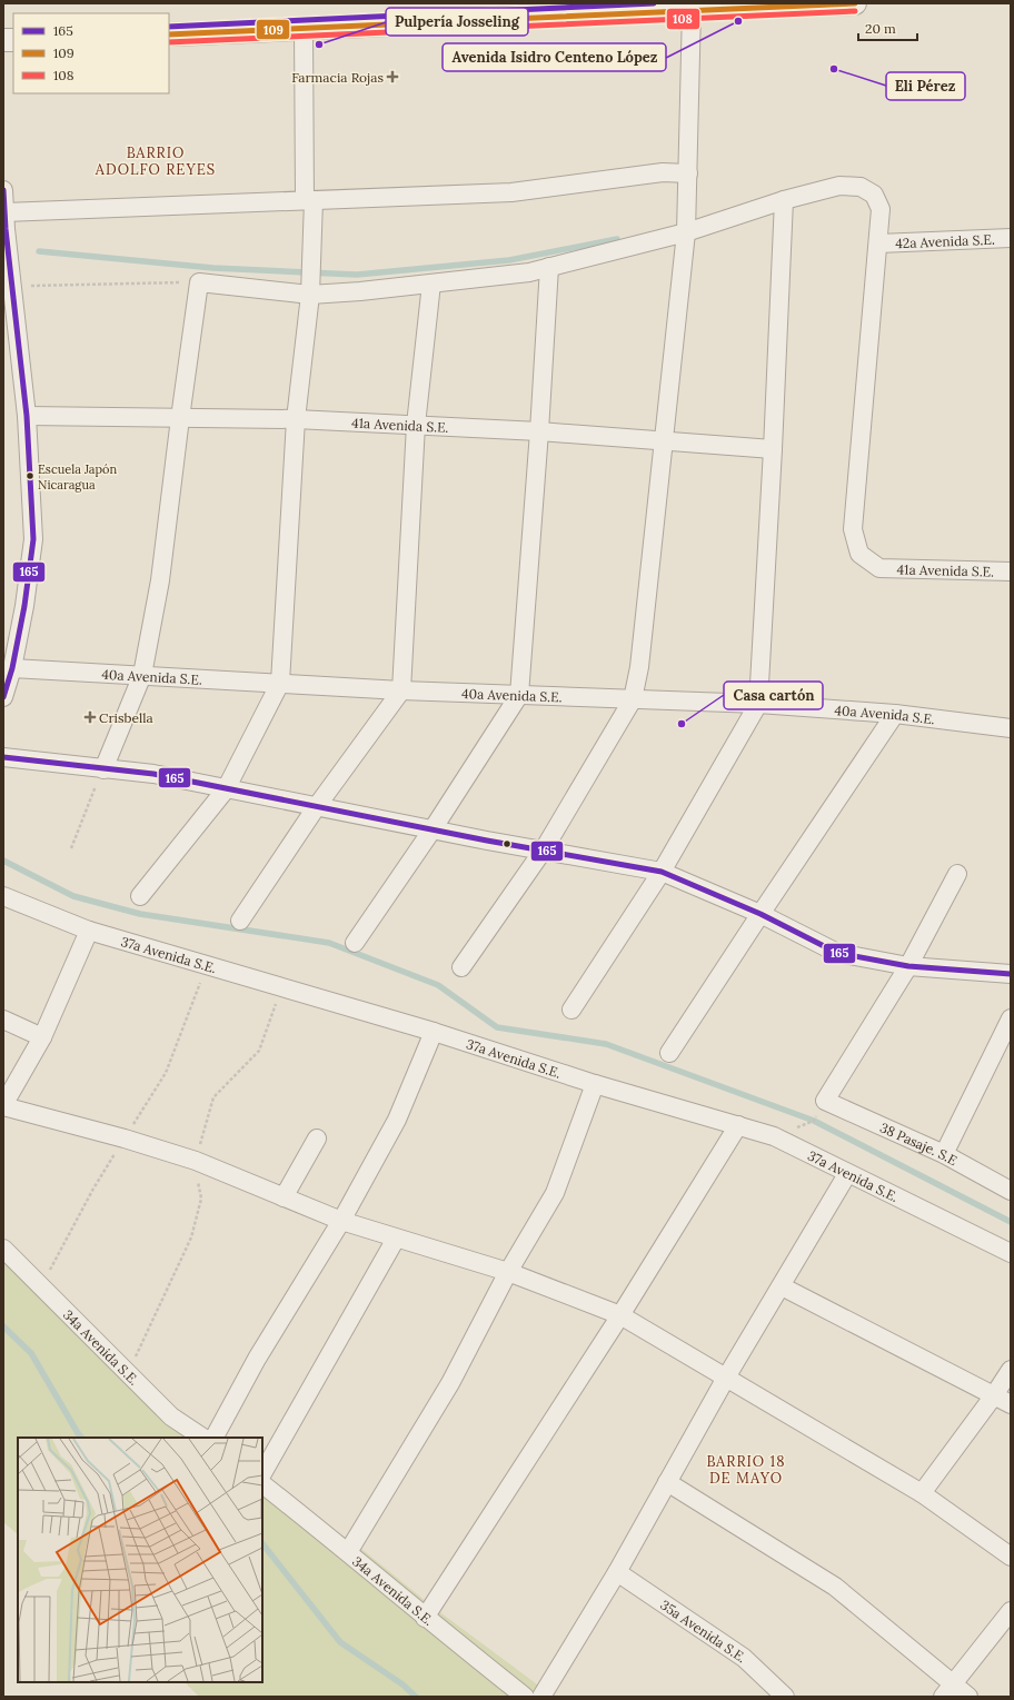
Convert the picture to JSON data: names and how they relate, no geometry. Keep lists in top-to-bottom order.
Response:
{
  "streets": {
    "street": [
      "42a Avenida S.E.",
      "41a Avenida S.E.",
      "40a Avenida S.E.",
      "37a Avenida S.E.",
      "38 Pasaje. S.E",
      "34a Avenida S.E.",
      "35a Avenida S.E."
    ]
  },
  "crossings": [
    ["42a Avenida S.E.", "41a Avenida S.E."]
  ],
  "districts": ["BARRIO ADOLFO REYES", "BARRIO 18 DE MAYO"],
  "places": {
    "other": [
      "Avenida Isidro Centeno López",
      "Pulpería Josseling",
      "Eli Pérez",
      "Escuela Japón Nicaragua",
      "Casa cartón"
    ],
    "health": ["Farmacia Rojas", "Crisbella"]
  },
  "lines": ["transit line 109", "transit line 108", "transit line 165"],
  "legend": ["165", "109", "108"],
  "scale_bar": "20 m"
}
